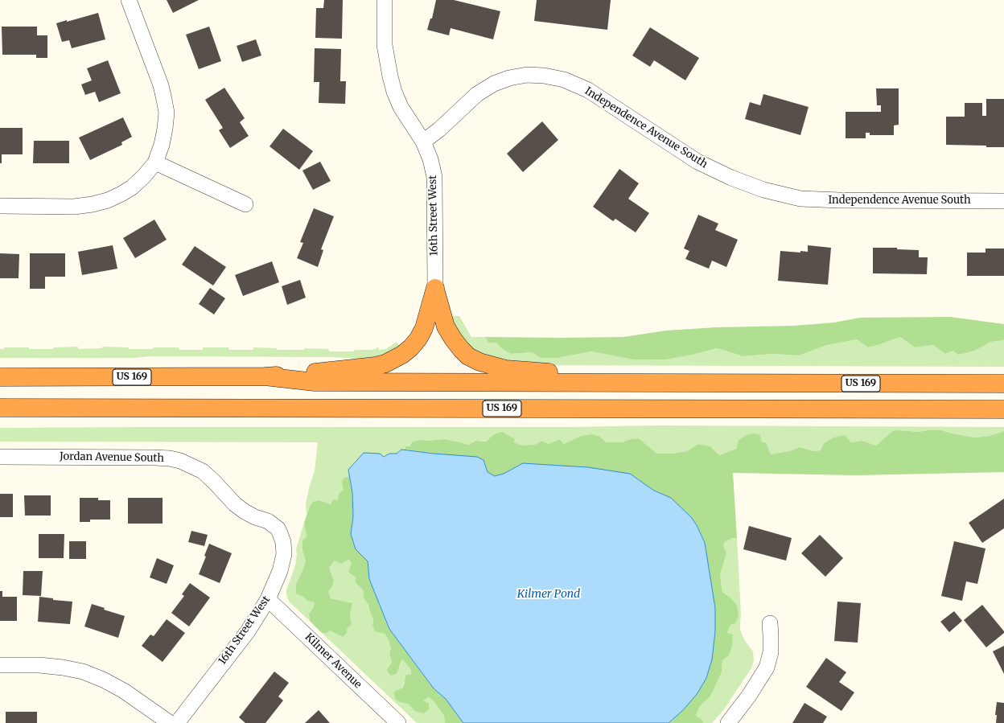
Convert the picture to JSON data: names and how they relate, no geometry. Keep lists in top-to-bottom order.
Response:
{
  "streets": {
    "highway": ["US 169"],
    "street": [
      "Independence Avenue South",
      "16th Street West",
      "Jordan Avenue South",
      "Kilmer Avenue"
    ]
  },
  "crossings": [
    ["Independence Avenue South", "16th Street West"],
    ["16th Street West", "Jordan Avenue South"],
    ["16th Street West", "Kilmer Avenue"]
  ],
  "water": ["Kilmer Pond"]
}
